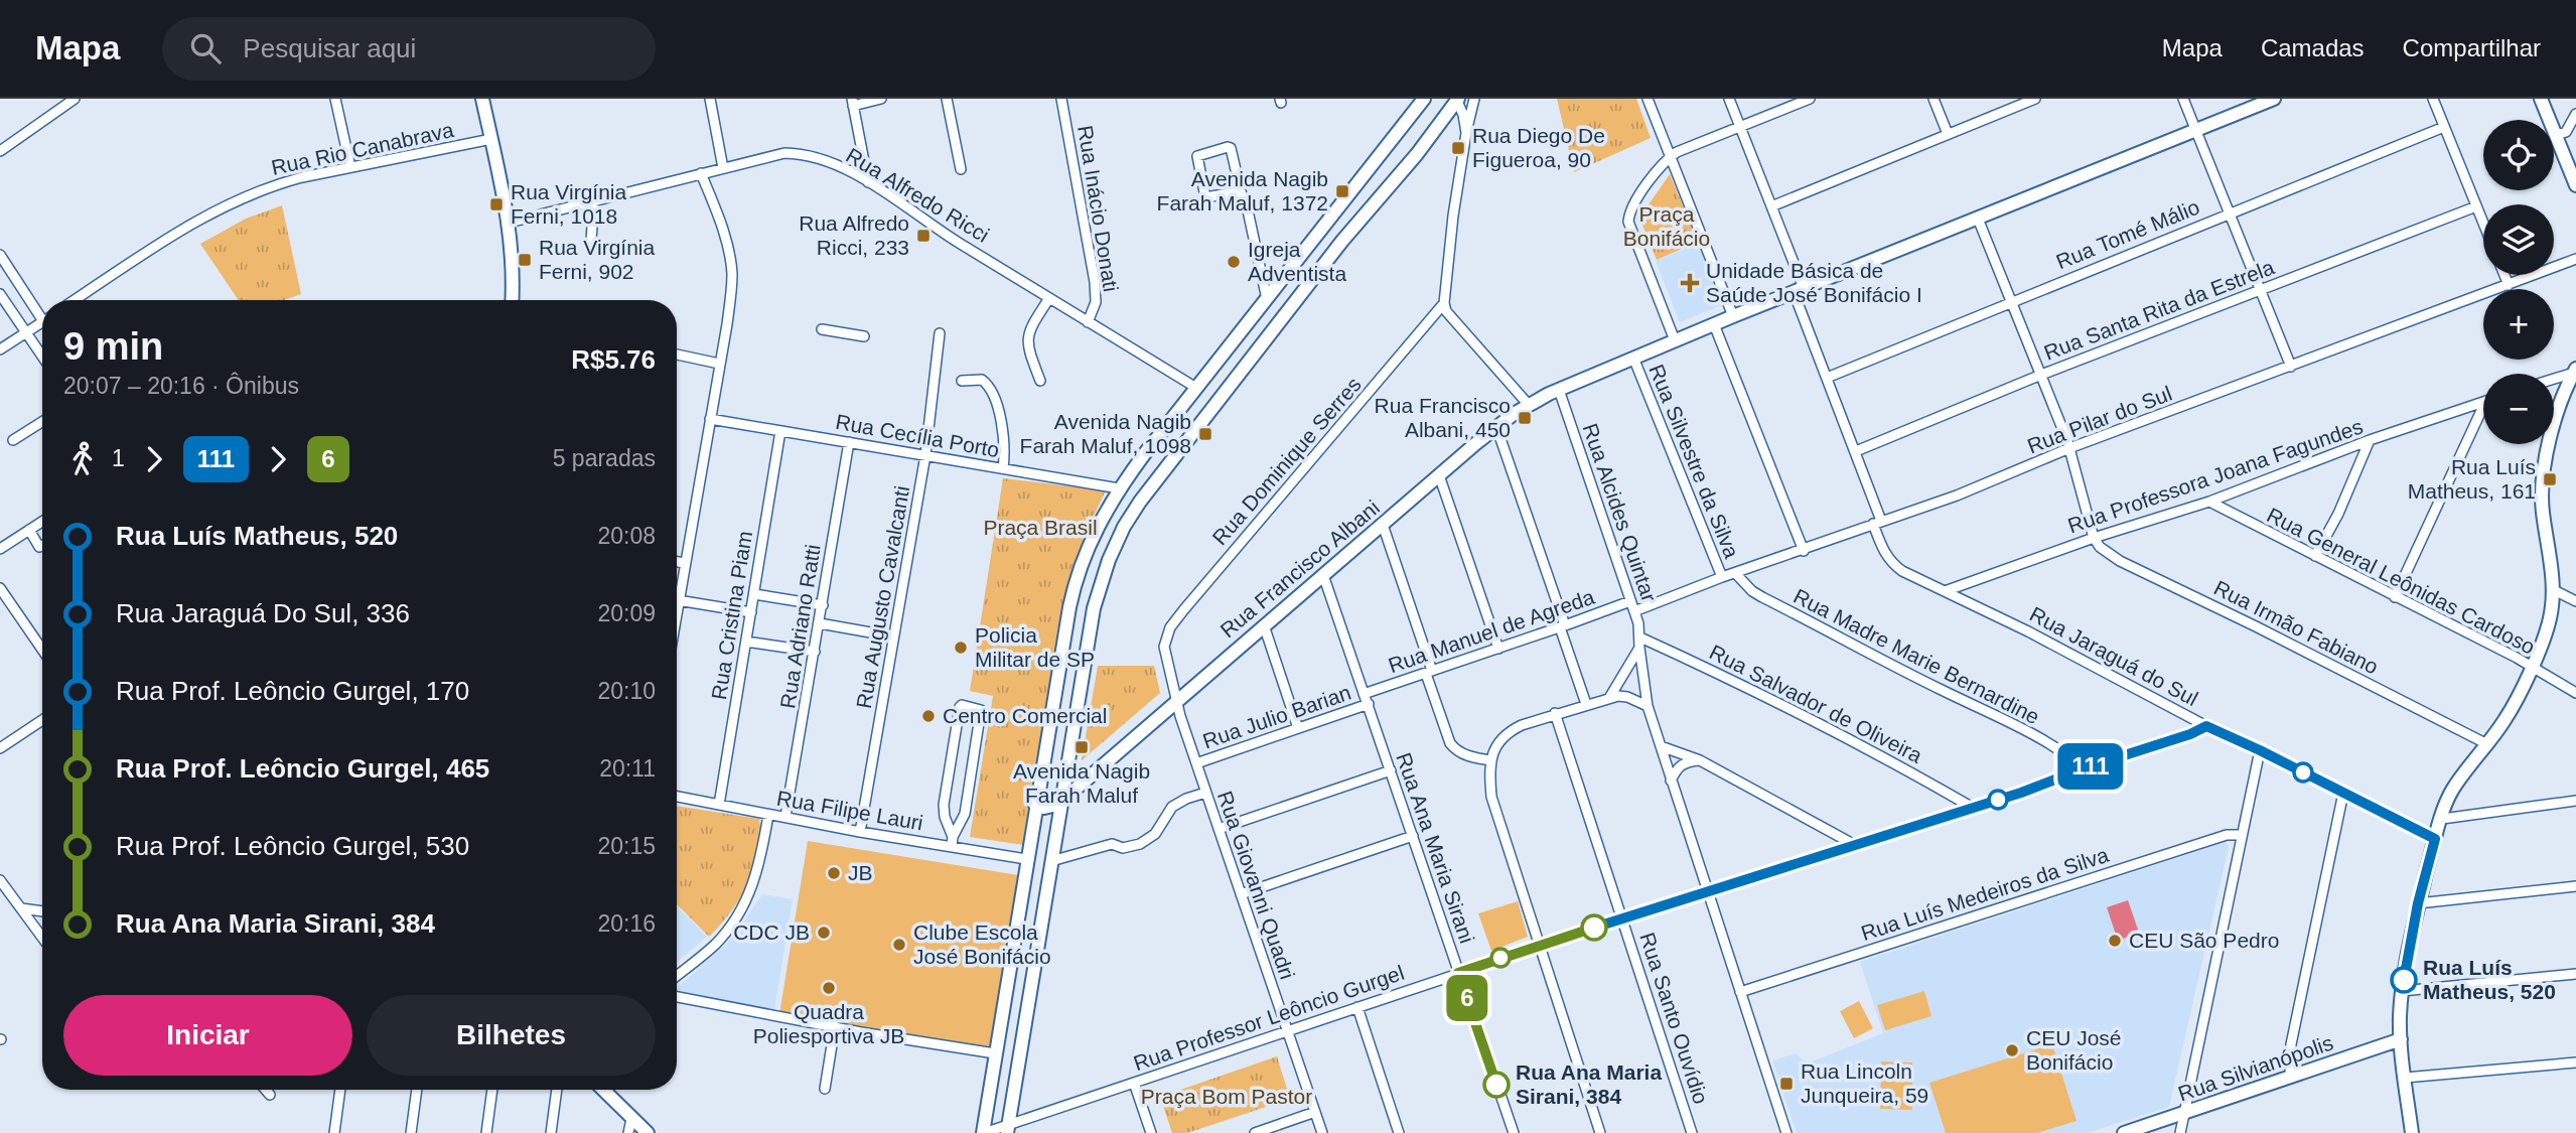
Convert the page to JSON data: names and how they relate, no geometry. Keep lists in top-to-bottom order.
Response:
{
  "streets": {
    "main road": ["Rua Francisco Albani", "Rua Silvianópolis"],
    "street": [
      "Rua Rio Canabrava",
      "Rua Alfredo Ricci",
      "Rua Inácio Donati",
      "Rua Tomé Málio",
      "Rua Santa Rita da Estrela",
      "Rua Pilar do Sul",
      "Rua Cecília Porto",
      "Rua Dominique Serres",
      "Rua Silvestre da Silva",
      "Rua Professora Joana Fagundes",
      "Rua Alcides Quintar",
      "Rua General Leônidas Cardoso",
      "Rua Augusto Cavalcanti",
      "Rua Cristina Piam",
      "Rua Adriano Ratti",
      "Rua Irmão Fabiano",
      "Rua Manuel de Agreda",
      "Rua Madre Marie Bernardine",
      "Rua Jaraguá do Sul",
      "Rua Salvador de Oliveira",
      "Rua Julio Barian",
      "Rua Filipe Lauri",
      "Rua Ana Maria Sirani",
      "Rua Giovanni Quadri",
      "Rua Luís Medeiros da Silva",
      "Rua Professor Leôncio Gurgel",
      "Rua Santo Ouvídio"
    ]
  },
  "crossings": [
    ["Rua Alfredo Ricci", "Rua Inácio Donati"],
    ["Rua Tomé Málio", "Rua Jaraguá do Sul"],
    ["Rua Santa Rita da Estrela", "Rua Jaraguá do Sul"],
    ["Rua Pilar do Sul", "Rua Silvestre da Silva"],
    ["Rua Pilar do Sul", "Rua Alcides Quintar"],
    ["Rua Pilar do Sul", "Rua Madre Marie Bernardine"],
    ["Rua Pilar do Sul", "Rua Jaraguá do Sul"],
    ["Rua Cecília Porto", "Rua Augusto Cavalcanti"],
    ["Rua Cecília Porto", "Rua Cristina Piam"],
    ["Rua Cecília Porto", "Rua Adriano Ratti"],
    ["Rua Dominique Serres", "Rua Giovanni Quadri"],
    ["Rua Silvestre da Silva", "Rua Francisco Albani"],
    ["Rua Professora Joana Fagundes", "Rua General Leônidas Cardoso"],
    ["Rua Professora Joana Fagundes", "Rua Irmão Fabiano"],
    ["Rua Professora Joana Fagundes", "Rua Jaraguá do Sul"],
    ["Rua Alcides Quintar", "Rua Francisco Albani"],
    ["Rua Alcides Quintar", "Rua Manuel de Agreda"],
    ["Rua Alcides Quintar", "Rua Salvador de Oliveira"],
    ["Rua Alcides Quintar", "Rua Luís Medeiros da Silva"],
    ["Rua Alcides Quintar", "Rua Professor Leôncio Gurgel"],
    ["Rua Francisco Albani", "Rua Jaraguá do Sul"],
    ["Rua Francisco Albani", "Rua Ana Maria Sirani"],
    ["Rua Francisco Albani", "Rua Giovanni Quadri"],
    ["Rua Augusto Cavalcanti", "Rua Filipe Lauri"],
    ["Rua Cristina Piam", "Rua Filipe Lauri"],
    ["Rua Adriano Ratti", "Rua Filipe Lauri"],
    ["Rua Manuel de Agreda", "Rua Ana Maria Sirani"],
    ["Rua Madre Marie Bernardine", "Rua Professor Leôncio Gurgel"],
    ["Rua Jaraguá do Sul", "Rua Professor Leôncio Gurgel"],
    ["Rua Salvador de Oliveira", "Rua Professor Leôncio Gurgel"],
    ["Rua Julio Barian", "Rua Ana Maria Sirani"],
    ["Rua Julio Barian", "Rua Giovanni Quadri"],
    ["Rua Ana Maria Sirani", "Rua Professor Leôncio Gurgel"],
    ["Rua Giovanni Quadri", "Rua Professor Leôncio Gurgel"],
    ["Rua Professor Leôncio Gurgel", "Rua Santo Ouvídio"]
  ],
  "parks": ["Praça Bonifácio", "Praça Brasil", "Praça Bom Pastor"],
  "places": {
    "transit": [
      "Rua Diego De Figueroa, 90",
      "Avenida Nagib Farah Maluf, 1372",
      "Rua Virgínia Ferni, 1018",
      "Rua Alfredo Ricci, 233",
      "Rua Virgínia Ferni, 902",
      "Rua Francisco Albani, 450",
      "Avenida Nagib Farah Maluf, 1098",
      "Rua Luís Matheus, 161",
      "Avenida Nagib Farah Maluf",
      "Rua Lincoln Junqueira, 59"
    ],
    "other": [
      "Igreja Adventista",
      "Policia Militar de SP",
      "Centro Comercial",
      "JB",
      "CDC JB",
      "CEU São Pedro",
      "Clube Escola José Bonifácio",
      "Rua Luís Matheus, 520",
      "Quadra Poliesportiva JB",
      "CEU José Bonifácio",
      "Rua Ana Maria Sirani, 384"
    ],
    "health": ["Unidade Básica de Saúde José Bonifácio I"]
  },
  "lines": ["bus line 111", "bus line 6"],
  "page": {
    "header": "Mapa",
    "search": "Pesquisar aqui",
    "nav": ["Mapa", "Camadas", "Compartilhar"],
    "on_map": ["111", "6"],
    "map_buttons": ["+", "−"],
    "heading": ["9 min", "20:07 – 20:16 · Ônibus", "R$5.76"],
    "legs": [
      "1",
      "111",
      "6",
      "5 paradas"
    ],
    "list": [
      {
        "name": "Rua Luís Matheus, 520",
        "value": "20:08"
      },
      {
        "name": "Rua Jaraguá Do Sul, 336",
        "value": "20:09"
      },
      {
        "name": "Rua Prof. Leôncio Gurgel, 170",
        "value": "20:10"
      },
      {
        "name": "Rua Prof. Leôncio Gurgel, 465",
        "value": "20:11"
      },
      {
        "name": "Rua Prof. Leôncio Gurgel, 530",
        "value": "20:15"
      },
      {
        "name": "Rua Ana Maria Sirani, 384",
        "value": "20:16"
      }
    ],
    "buttons": ["Iniciar", "Bilhetes"]
  }
}
